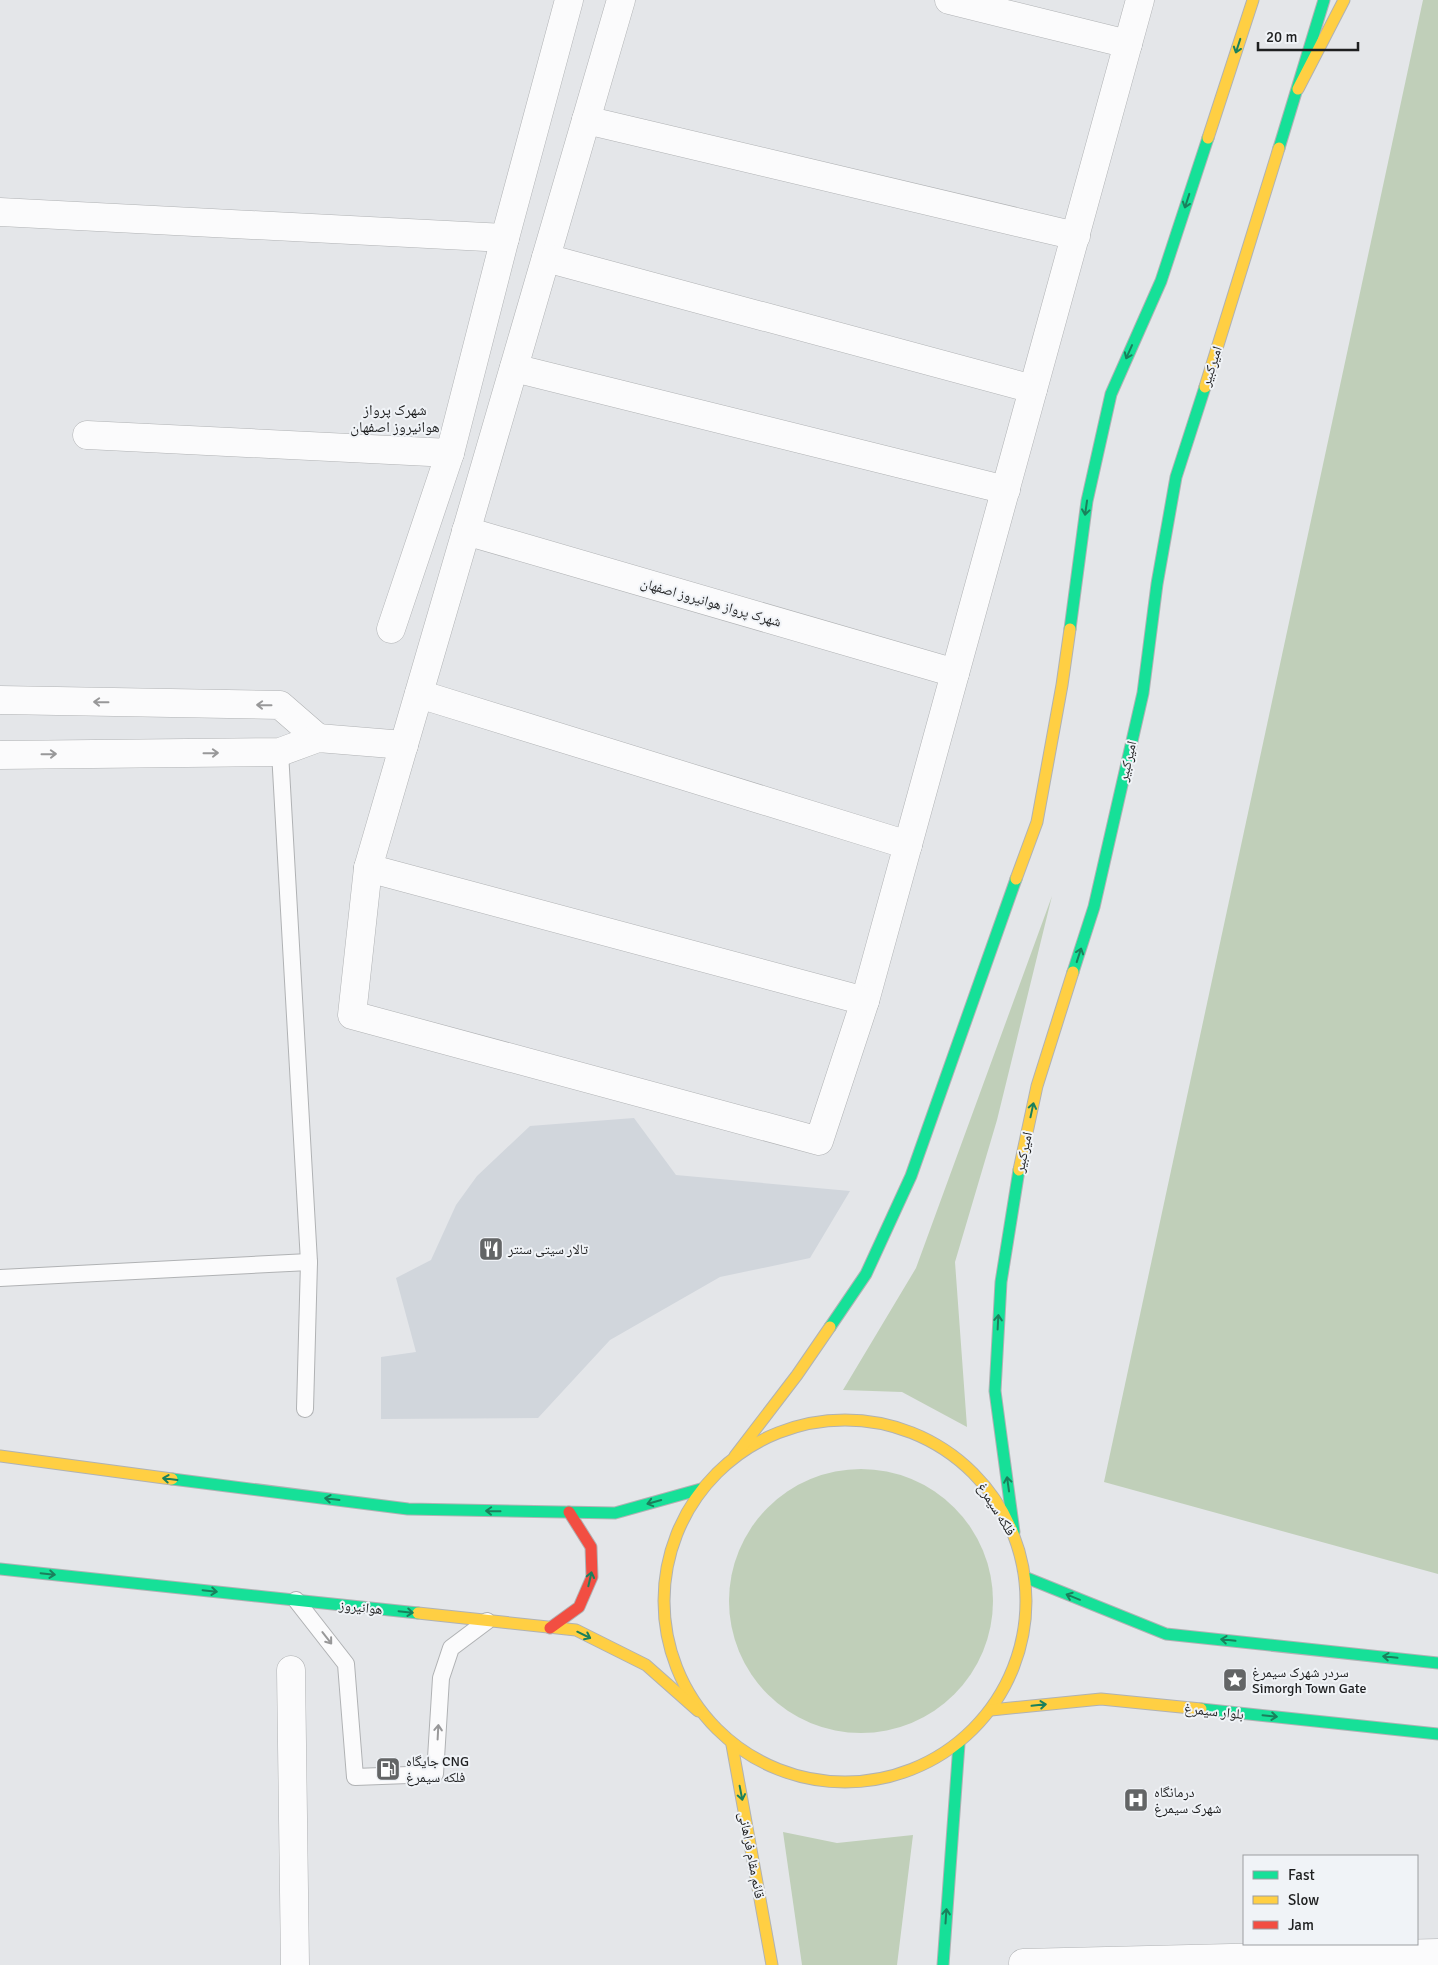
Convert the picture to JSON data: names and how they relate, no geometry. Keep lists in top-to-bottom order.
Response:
{
  "streets": {
    "main road": [
      "امیرکبیر",
      "فلکه سیمرغ",
      "هوانیروز",
      "بلوار سیمرغ",
      "قائم مقام فراهانی"
    ],
    "street": ["شهرک پرواز هوانیروز اصفهان"]
  },
  "crossings": [
    ["امیرکبیر", "فلکه سیمرغ"],
    ["فلکه سیمرغ", "هوانیروز"],
    ["فلکه سیمرغ", "بلوار سیمرغ"],
    ["فلکه سیمرغ", "قائم مقام فراهانی"]
  ],
  "one_way": ["هوانیروز", "قائم مقام فراهانی"],
  "districts": ["شهرک پرواز هوانیروز اصفهان"],
  "places": {
    "restaurant": ["تالار سیتی سنتر"],
    "place": ["سردر شهرک سیمرغ Simorgh Town Gate"],
    "fuel station": ["جایگاه CNG فلکه سیمرغ"],
    "hospital": ["درمانگاه شهرک سیمرغ"]
  },
  "legend": ["Fast", "Slow", "Jam"],
  "scale_bar": "20 m"
}
